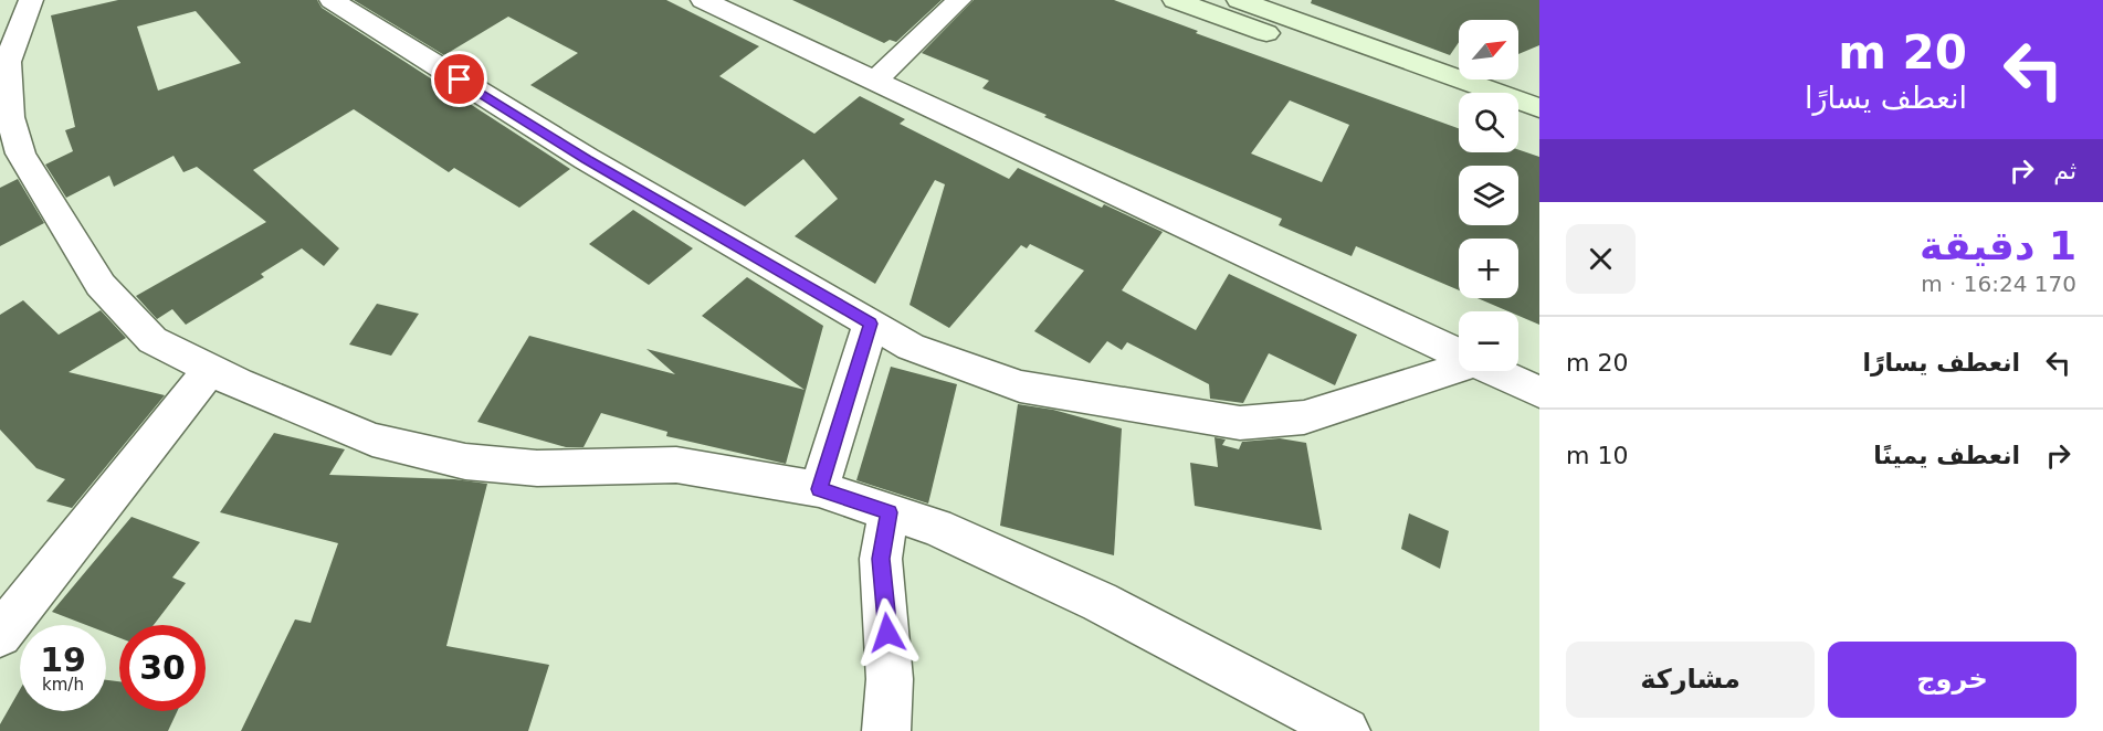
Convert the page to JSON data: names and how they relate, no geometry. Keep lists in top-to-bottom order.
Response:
{
  "north": "top right",
  "page": {
    "turn": ["20 m", "انعطف يسارًا"],
    "map_buttons": ["+", "−"],
    "then": "ثم",
    "heading": ["1 دقيقة", "170 m · 16:24"],
    "list": [
      {
        "name": "انعطف يسارًا",
        "value": "20 m"
      },
      {
        "name": "انعطف يمينًا",
        "value": "10 m"
      }
    ],
    "speed": "19 km/h",
    "limit": "30",
    "buttons": ["خروج", "مشاركة"]
  }
}
